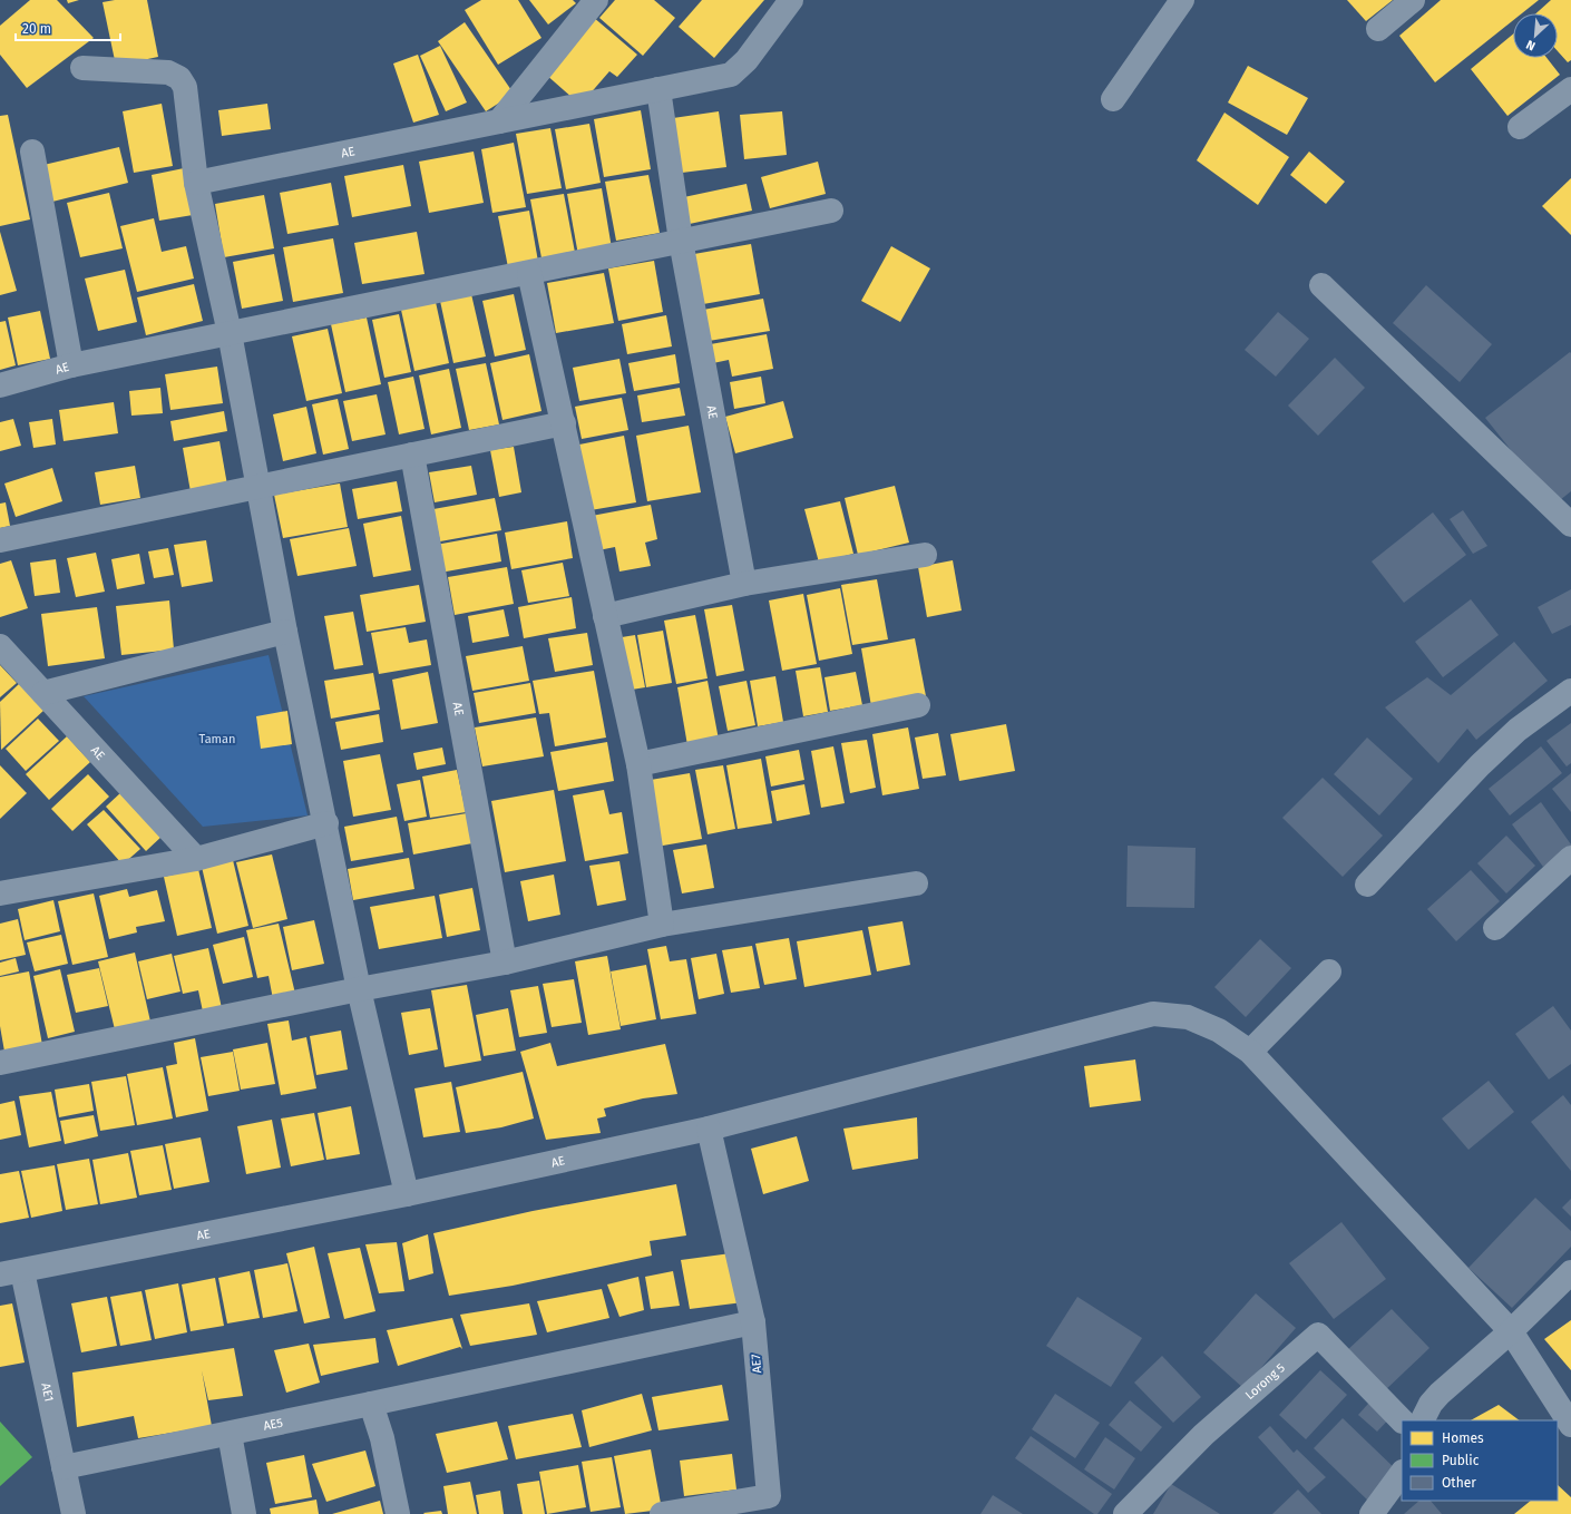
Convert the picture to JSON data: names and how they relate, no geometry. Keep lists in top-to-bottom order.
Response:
{
  "streets": {
    "street": [
      "AE",
      "AE7",
      "Lorong 5",
      "AE1",
      "AE5"
    ]
  },
  "crossings": [
    ["AE", "AE7"],
    ["AE", "AE1"],
    ["AE7", "AE5"],
    ["AE1", "AE5"]
  ],
  "parks": ["Taman"],
  "legend": ["Homes", "Public", "Other"],
  "scale_bar": "20 m",
  "north": "bottom left"
}
